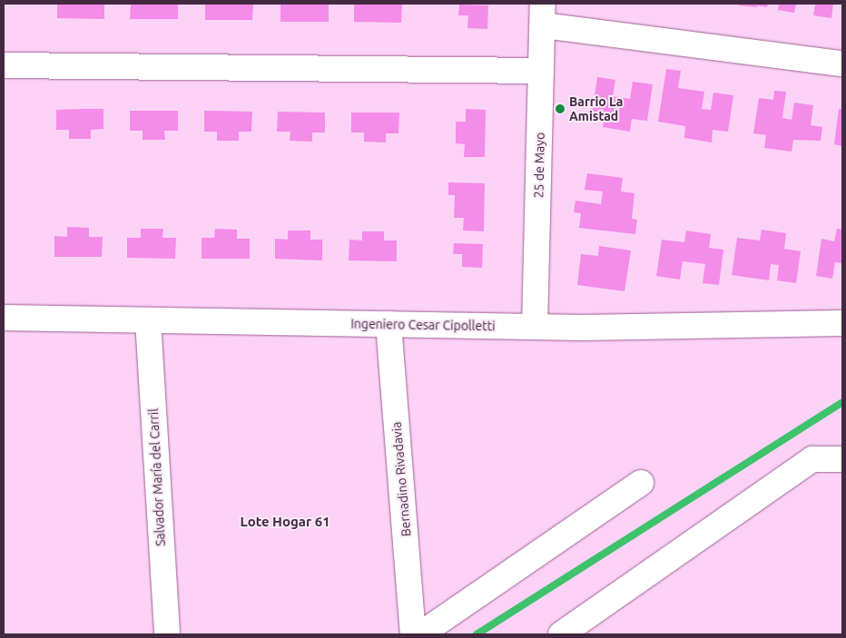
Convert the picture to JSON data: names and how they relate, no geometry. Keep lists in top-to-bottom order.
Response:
{
  "streets": {
    "street": [
      "25 de Mayo",
      "Ingeniero Cesar Cipolletti",
      "Salvador María del Carril",
      "Bernadino Rivadavia"
    ]
  },
  "crossings": [
    ["25 de Mayo", "Ingeniero Cesar Cipolletti"],
    ["Ingeniero Cesar Cipolletti", "Salvador María del Carril"],
    ["Ingeniero Cesar Cipolletti", "Bernadino Rivadavia"]
  ],
  "districts": ["Lote Hogar 61"],
  "places": ["Barrio La Amistad"]
}
